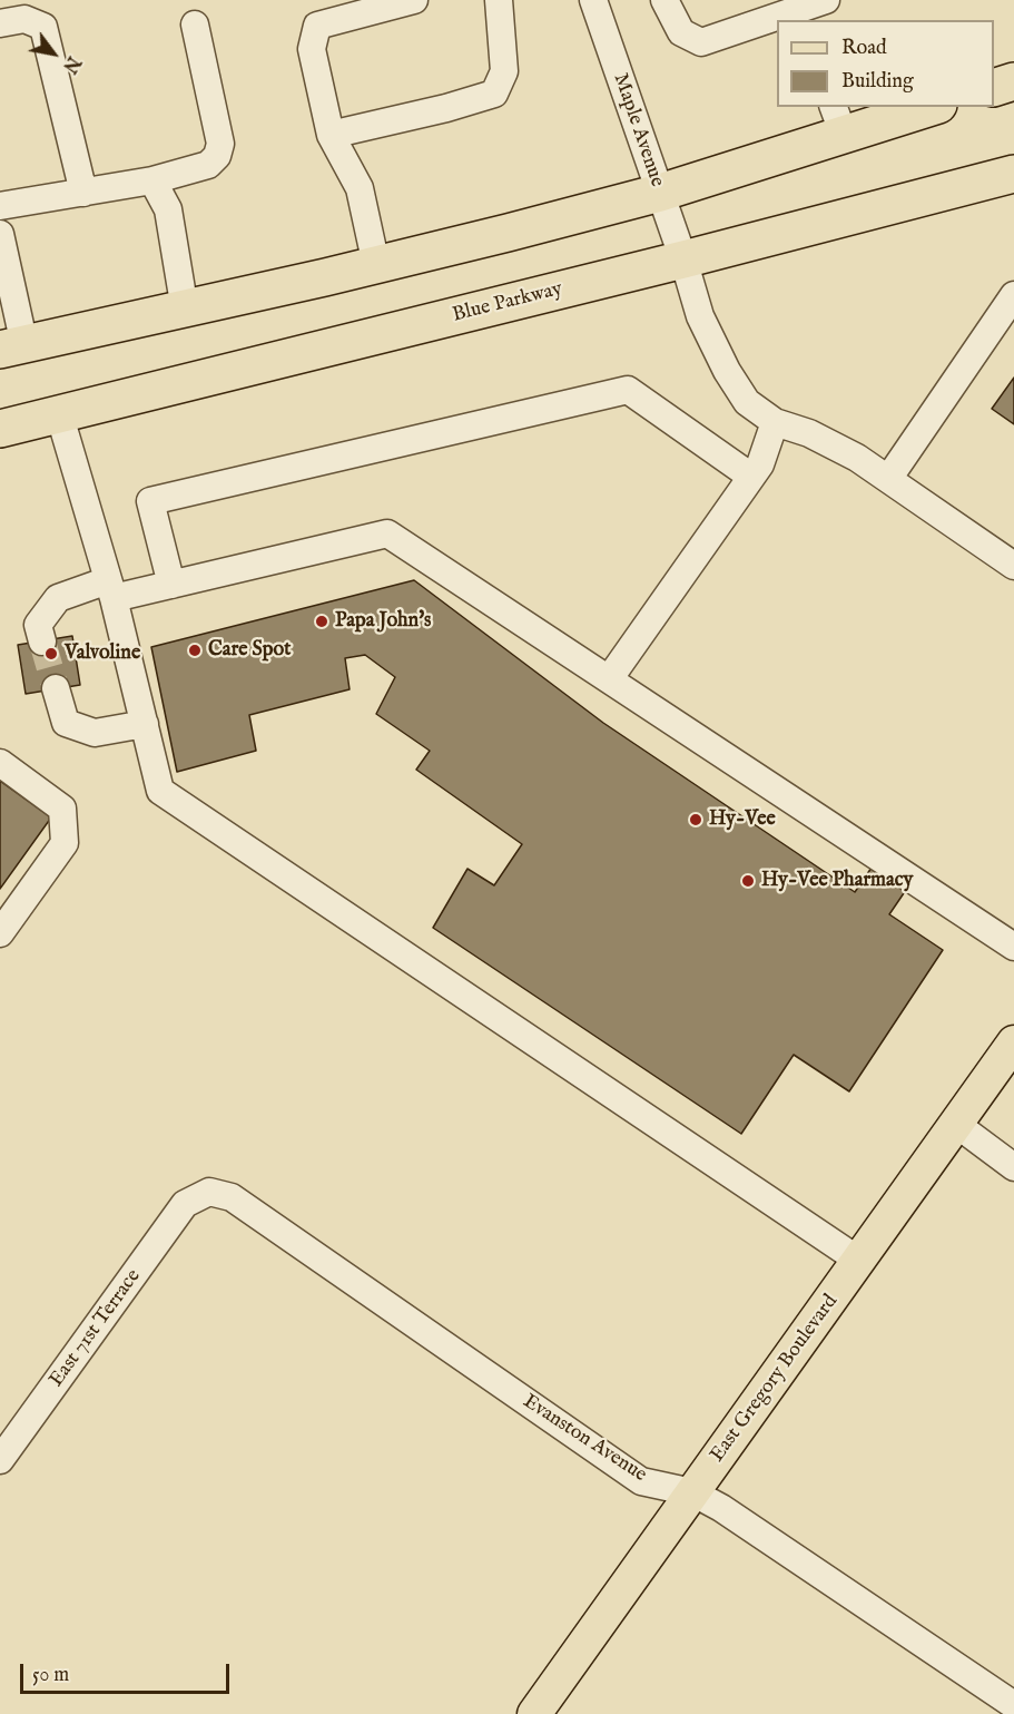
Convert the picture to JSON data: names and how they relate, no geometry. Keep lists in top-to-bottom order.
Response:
{
  "streets": {
    "highway": ["Blue Parkway"],
    "main road": ["East Gregory Boulevard"],
    "street": ["Maple Avenue", "East 71st Terrace", "Evanston Avenue"]
  },
  "crossings": [
    ["Maple Avenue", "Blue Parkway"],
    ["East 71st Terrace", "Evanston Avenue"],
    ["East Gregory Boulevard", "Evanston Avenue"]
  ],
  "places": [
    "Papa John's",
    "Care Spot",
    "Valvoline",
    "Hy-Vee",
    "Hy-Vee Pharmacy"
  ],
  "legend": ["Road", "Building"],
  "scale_bar": "50 m",
  "north": "bottom right"
}
